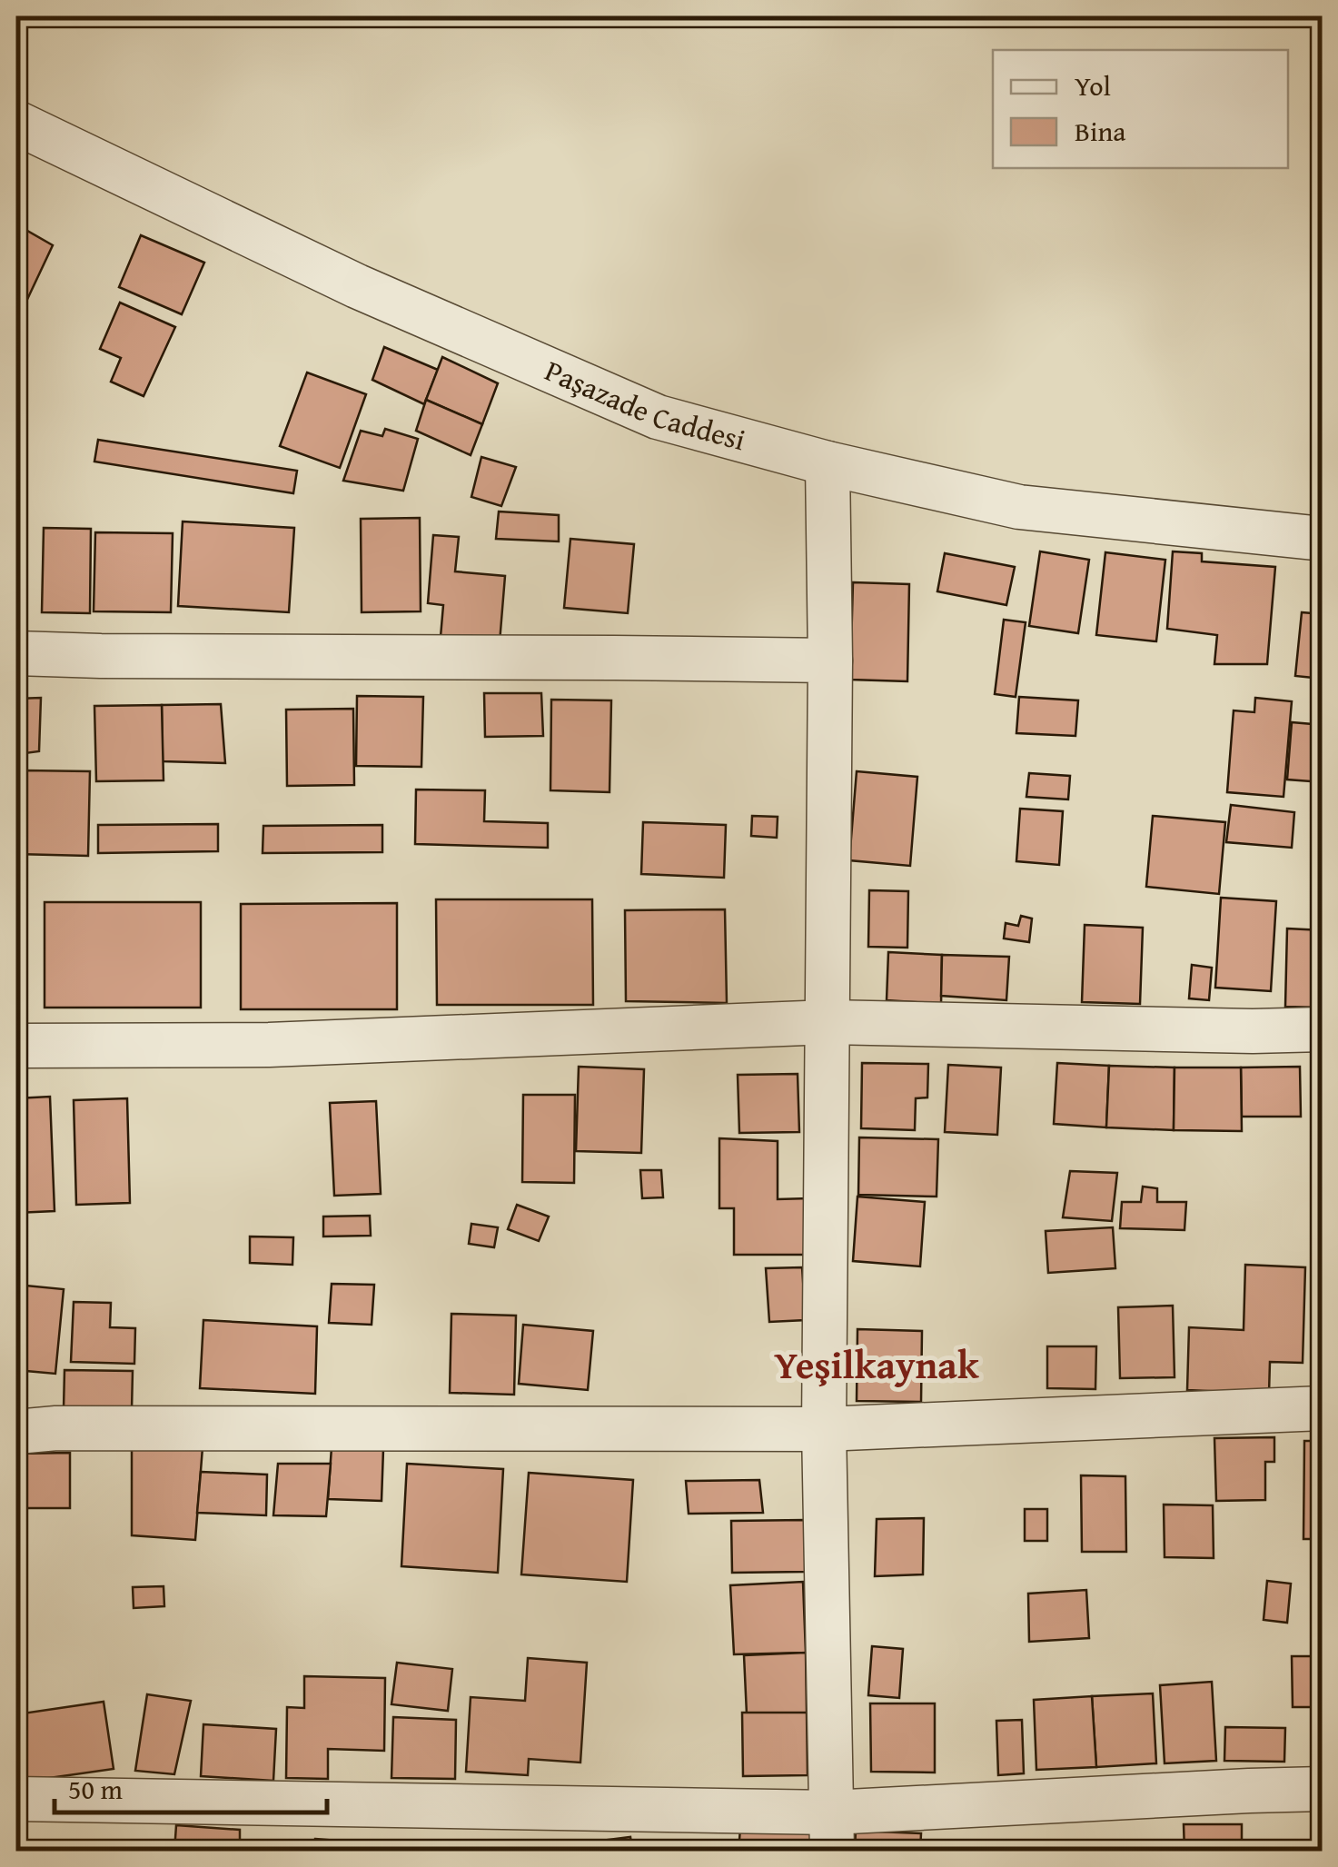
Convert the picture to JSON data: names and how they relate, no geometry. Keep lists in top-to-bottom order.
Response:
{
  "streets": {
    "street": ["Paşazade Caddesi"]
  },
  "districts": ["Yeşilkaynak"],
  "legend": ["Yol", "Bina"],
  "scale_bar": "50 m"
}
